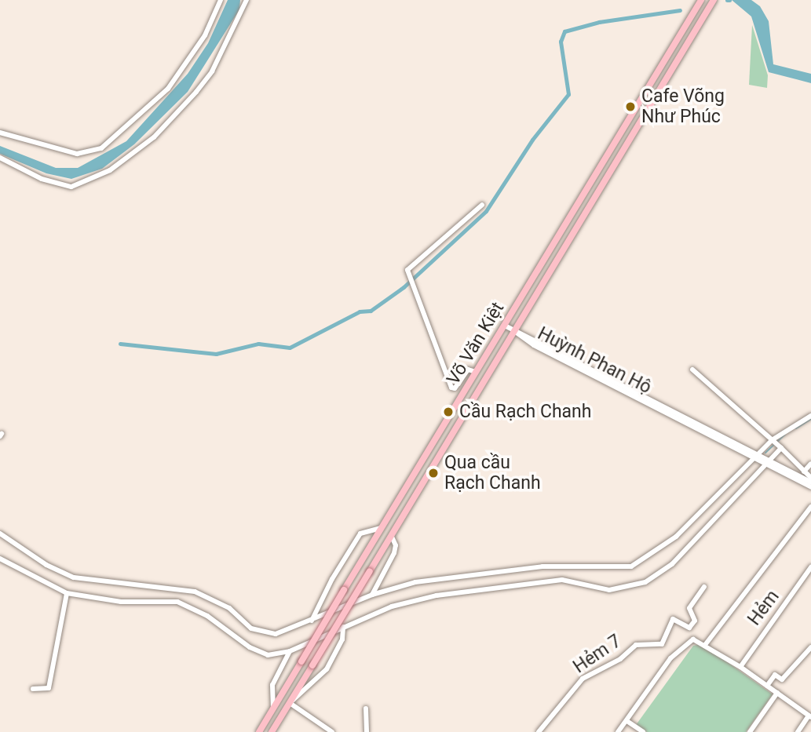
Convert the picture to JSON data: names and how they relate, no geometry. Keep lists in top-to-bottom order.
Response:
{
  "streets": {
    "main road": ["Võ Văn Kiệt"],
    "street": ["Huỳnh Phan Hộ", "Hẻm", "Hẻm 7"]
  },
  "crossings": [
    ["Võ Văn Kiệt", "Huỳnh Phan Hộ"]
  ],
  "places": ["Cafe Võng Như Phúc", "Cầu Rạch Chanh", "Qua cầu Rạch Chanh"]
}
